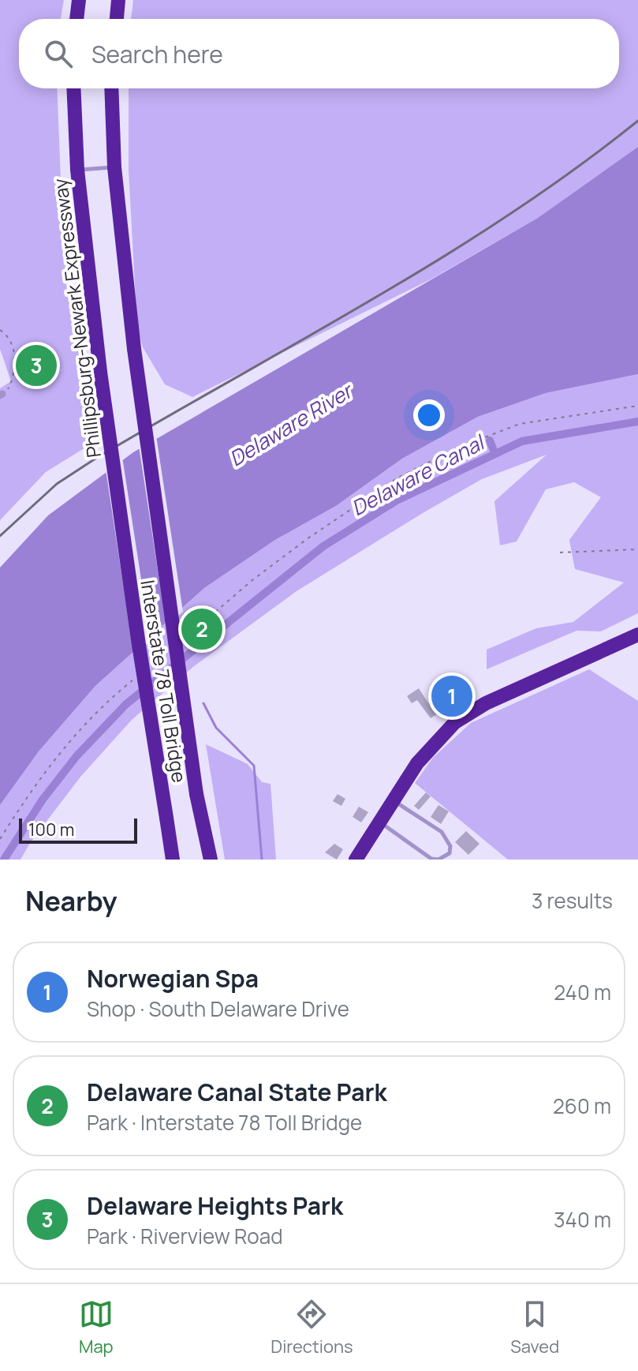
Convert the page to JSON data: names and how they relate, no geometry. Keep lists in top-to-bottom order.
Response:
{
  "streets": {
    "highway": ["Phillipsburg-Newark Expressway", "Interstate 78 Toll Bridge"]
  },
  "crossings": [
    ["Phillipsburg-Newark Expressway", "Interstate 78 Toll Bridge"]
  ],
  "water": ["Delaware River", "Delaware Canal"],
  "scale_bar": "100 m",
  "page": {
    "search": "Search here",
    "pins": ["3", "2", "1"],
    "scale": "100 m",
    "heading": ["Nearby", "3 results"],
    "list": [
      {
        "mark": "1",
        "name": "Norwegian Spa",
        "note": "Shop · South Delaware Drive",
        "value": "240 m"
      },
      {
        "mark": "2",
        "name": "Delaware Canal State Park",
        "note": "Park · Interstate 78 Toll Bridge",
        "value": "260 m"
      },
      {
        "mark": "3",
        "name": "Delaware Heights Park",
        "note": "Park · Riverview Road",
        "value": "340 m"
      }
    ],
    "nav": ["Map", "Directions", "Saved"]
  }
}
